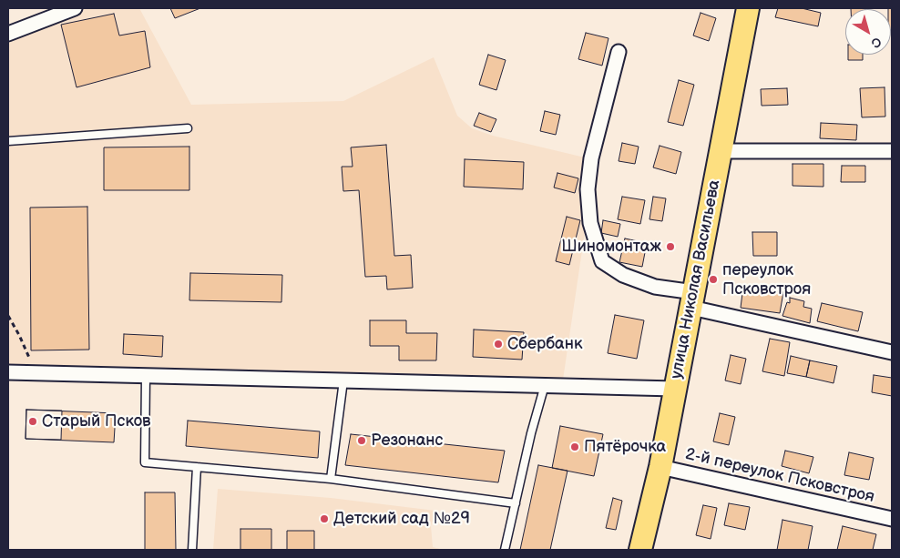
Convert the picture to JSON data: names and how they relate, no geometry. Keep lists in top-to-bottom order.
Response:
{
  "streets": {
    "main road": ["улица Николая Васильева"],
    "street": ["2-й переулок Псковстроя"]
  },
  "crossings": [
    ["улица Николая Васильева", "2-й переулок Псковстроя"]
  ],
  "places": [
    "Шиномонтаж",
    "переулок Псковстроя",
    "Сбербанк",
    "Старый Псков",
    "Резонанс",
    "Пятёрочка",
    "Детский сад №29"
  ],
  "north": "bottom right"
}
